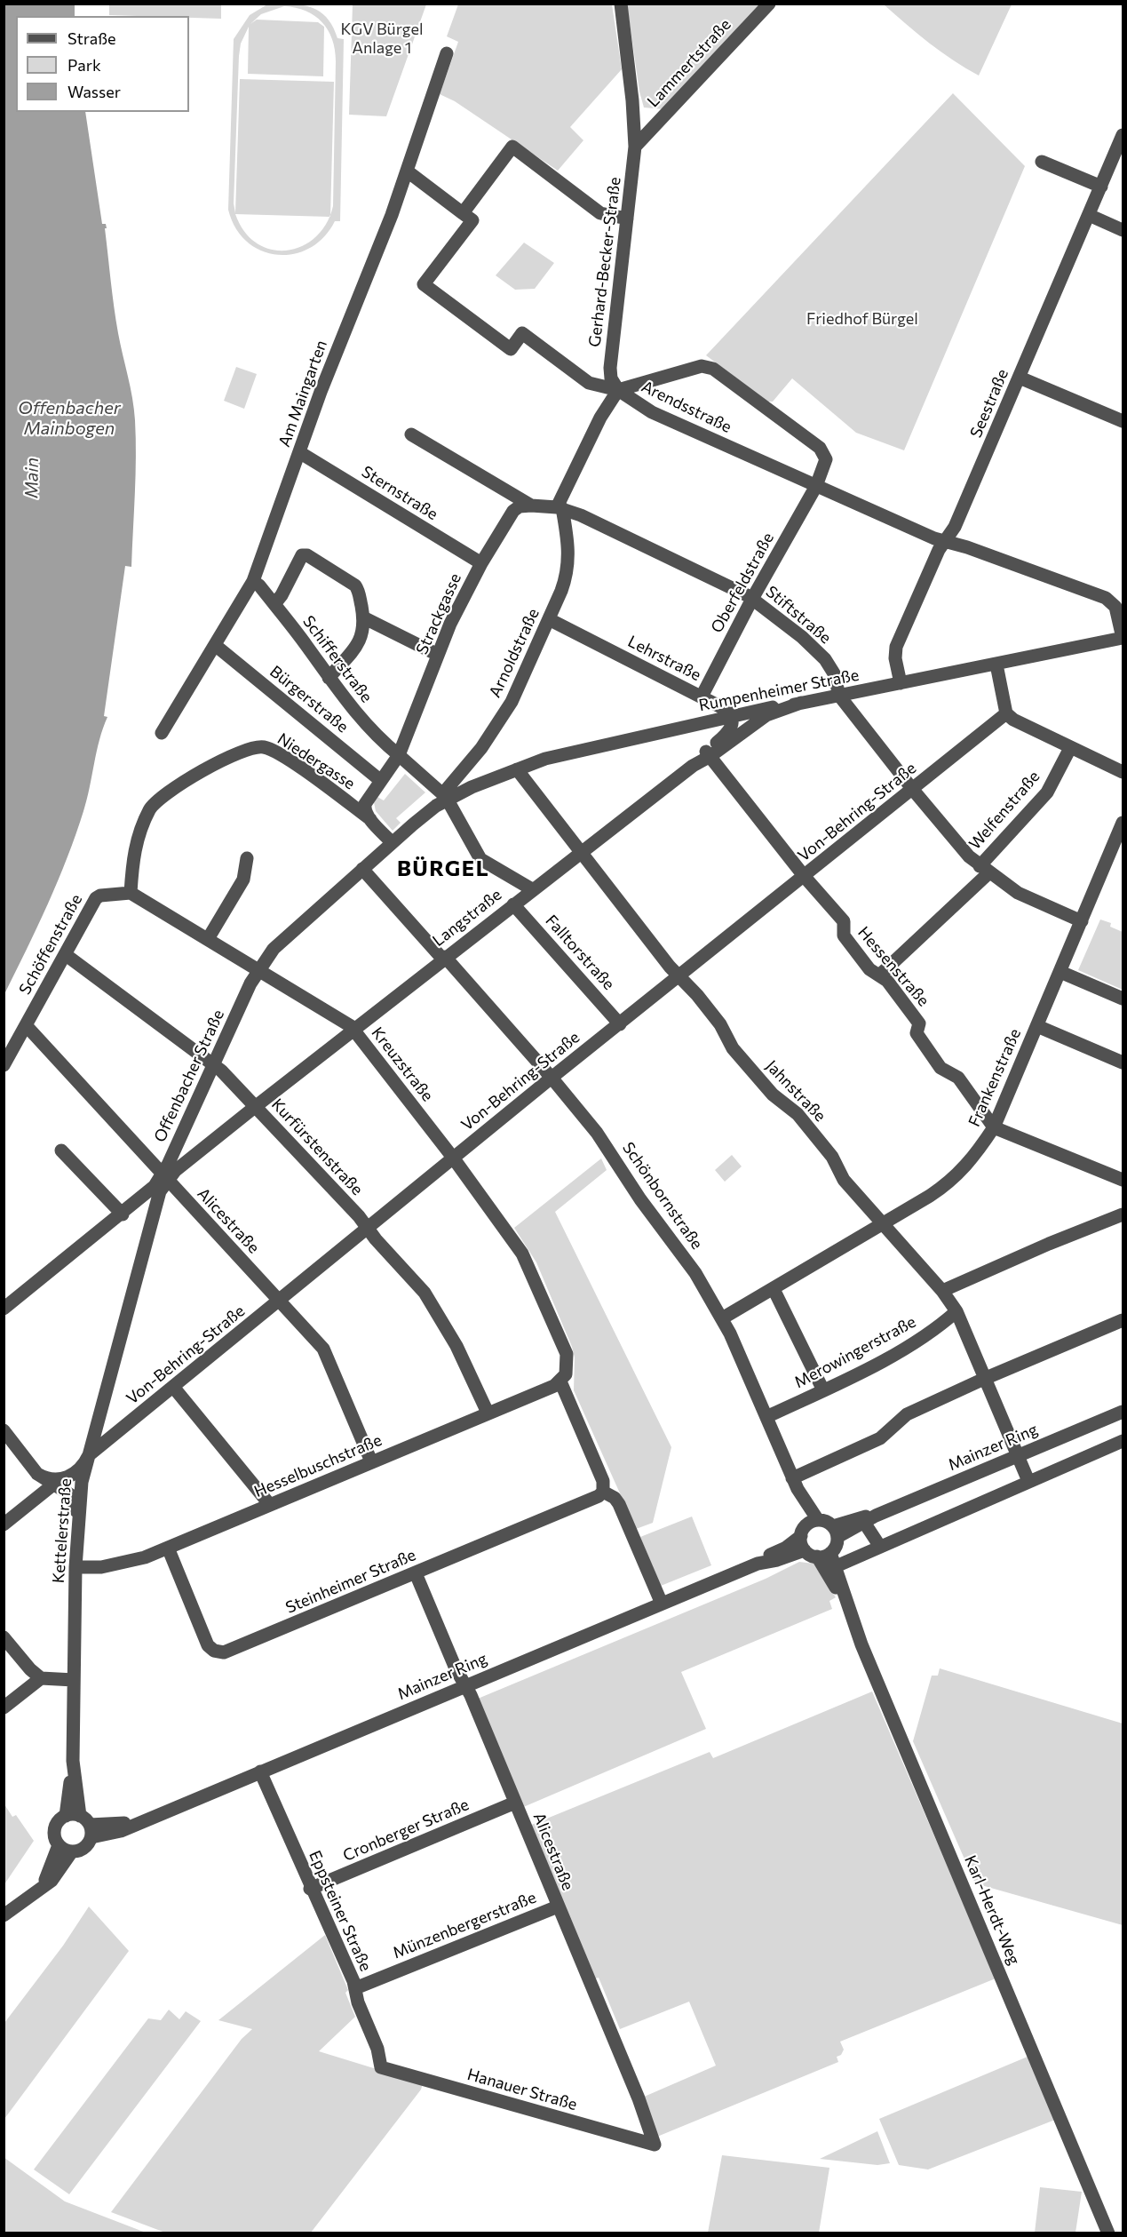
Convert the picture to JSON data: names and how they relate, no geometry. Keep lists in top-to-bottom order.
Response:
{
  "streets": {
    "street": [
      "Lammertstraße",
      "Gerhard-Becker-Straße",
      "Am Maingarten",
      "Seestraße",
      "Arendsstraße",
      "Sternstraße",
      "Oberfeldstraße",
      "Strackgasse",
      "Stiftstraße",
      "Arnoldstraße",
      "Lehrstraße",
      "Schifferstraße",
      "Rumpenheimer Straße",
      "Bürgerstraße",
      "Niedergasse",
      "Welfenstraße",
      "Von-Behring-Straße",
      "Langstraße",
      "Schöffenstraße",
      "Falltorstraße",
      "Hessenstraße",
      "Kreuzstraße",
      "Offenbacher Straße",
      "Frankenstraße",
      "Jahnstraße",
      "Kurfürstenstraße",
      "Schönbornstraße",
      "Alicestraße",
      "Merowingerstraße",
      "Mainzer Ring",
      "Hesselbuschstraße",
      "Kettelerstraße",
      "Steinheimer Straße",
      "Cronberger Straße",
      "Karl-Herdt-Weg",
      "Eppsteiner Straße",
      "Münzenbergerstraße",
      "Hanauer Straße"
    ]
  },
  "crossings": [
    ["Lammertstraße", "Gerhard-Becker-Straße"],
    ["Gerhard-Becker-Straße", "Arendsstraße"],
    ["Am Maingarten", "Sternstraße"],
    ["Am Maingarten", "Schifferstraße"],
    ["Am Maingarten", "Bürgerstraße"],
    ["Seestraße", "Arendsstraße"],
    ["Seestraße", "Rumpenheimer Straße"],
    ["Arendsstraße", "Oberfeldstraße"],
    ["Sternstraße", "Strackgasse"],
    ["Oberfeldstraße", "Stiftstraße"],
    ["Oberfeldstraße", "Lehrstraße"],
    ["Strackgasse", "Stiftstraße"],
    ["Strackgasse", "Schifferstraße"],
    ["Strackgasse", "Bürgerstraße"],
    ["Strackgasse", "Niedergasse"],
    ["Stiftstraße", "Arnoldstraße"],
    ["Stiftstraße", "Rumpenheimer Straße"],
    ["Stiftstraße", "Welfenstraße"],
    ["Stiftstraße", "Von-Behring-Straße"],
    ["Stiftstraße", "Frankenstraße"],
    ["Arnoldstraße", "Lehrstraße"],
    ["Arnoldstraße", "Schifferstraße"],
    ["Arnoldstraße", "Rumpenheimer Straße"],
    ["Arnoldstraße", "Offenbacher Straße"],
    ["Lehrstraße", "Rumpenheimer Straße"],
    ["Schifferstraße", "Rumpenheimer Straße"],
    ["Schifferstraße", "Offenbacher Straße"],
    ["Rumpenheimer Straße", "Langstraße"],
    ["Rumpenheimer Straße", "Offenbacher Straße"],
    ["Rumpenheimer Straße", "Jahnstraße"],
    ["Niedergasse", "Schöffenstraße"],
    ["Niedergasse", "Kreuzstraße"],
    ["Niedergasse", "Offenbacher Straße"],
    ["Welfenstraße", "Hessenstraße"],
    ["Von-Behring-Straße", "Falltorstraße"],
    ["Von-Behring-Straße", "Hessenstraße"],
    ["Von-Behring-Straße", "Kreuzstraße"],
    ["Von-Behring-Straße", "Jahnstraße"],
    ["Von-Behring-Straße", "Kurfürstenstraße"],
    ["Von-Behring-Straße", "Schönbornstraße"],
    ["Von-Behring-Straße", "Alicestraße"],
    ["Von-Behring-Straße", "Kettelerstraße"],
    ["Langstraße", "Falltorstraße"],
    ["Langstraße", "Hessenstraße"],
    ["Langstraße", "Kreuzstraße"],
    ["Langstraße", "Offenbacher Straße"],
    ["Langstraße", "Jahnstraße"],
    ["Langstraße", "Kurfürstenstraße"],
    ["Langstraße", "Schönbornstraße"],
    ["Langstraße", "Alicestraße"],
    ["Langstraße", "Kettelerstraße"],
    ["Schöffenstraße", "Kreuzstraße"],
    ["Schöffenstraße", "Kurfürstenstraße"],
    ["Schöffenstraße", "Alicestraße"],
    ["Hessenstraße", "Frankenstraße"],
    ["Kreuzstraße", "Offenbacher Straße"],
    ["Kreuzstraße", "Hesselbuschstraße"],
    ["Offenbacher Straße", "Kurfürstenstraße"],
    ["Offenbacher Straße", "Schönbornstraße"],
    ["Offenbacher Straße", "Alicestraße"],
    ["Offenbacher Straße", "Kettelerstraße"],
    ["Frankenstraße", "Jahnstraße"],
    ["Frankenstraße", "Schönbornstraße"],
    ["Jahnstraße", "Merowingerstraße"],
    ["Jahnstraße", "Mainzer Ring"],
    ["Kurfürstenstraße", "Hesselbuschstraße"],
    ["Schönbornstraße", "Merowingerstraße"],
    ["Schönbornstraße", "Mainzer Ring"],
    ["Schönbornstraße", "Karl-Herdt-Weg"],
    ["Alicestraße", "Mainzer Ring"],
    ["Alicestraße", "Hesselbuschstraße"],
    ["Alicestraße", "Kettelerstraße"],
    ["Alicestraße", "Steinheimer Straße"],
    ["Alicestraße", "Cronberger Straße"],
    ["Alicestraße", "Münzenbergerstraße"],
    ["Alicestraße", "Hanauer Straße"],
    ["Mainzer Ring", "Kettelerstraße"],
    ["Mainzer Ring", "Karl-Herdt-Weg"],
    ["Mainzer Ring", "Eppsteiner Straße"],
    ["Hesselbuschstraße", "Kettelerstraße"],
    ["Hesselbuschstraße", "Steinheimer Straße"],
    ["Cronberger Straße", "Eppsteiner Straße"],
    ["Eppsteiner Straße", "Münzenbergerstraße"],
    ["Eppsteiner Straße", "Hanauer Straße"]
  ],
  "districts": ["BÜRGEL"],
  "water": ["Offenbacher Mainbogen", "Main"],
  "parks": ["KGV Bürgel Anlage 1", "Friedhof Bürgel"],
  "legend": ["Straße", "Park", "Wasser"]
}
